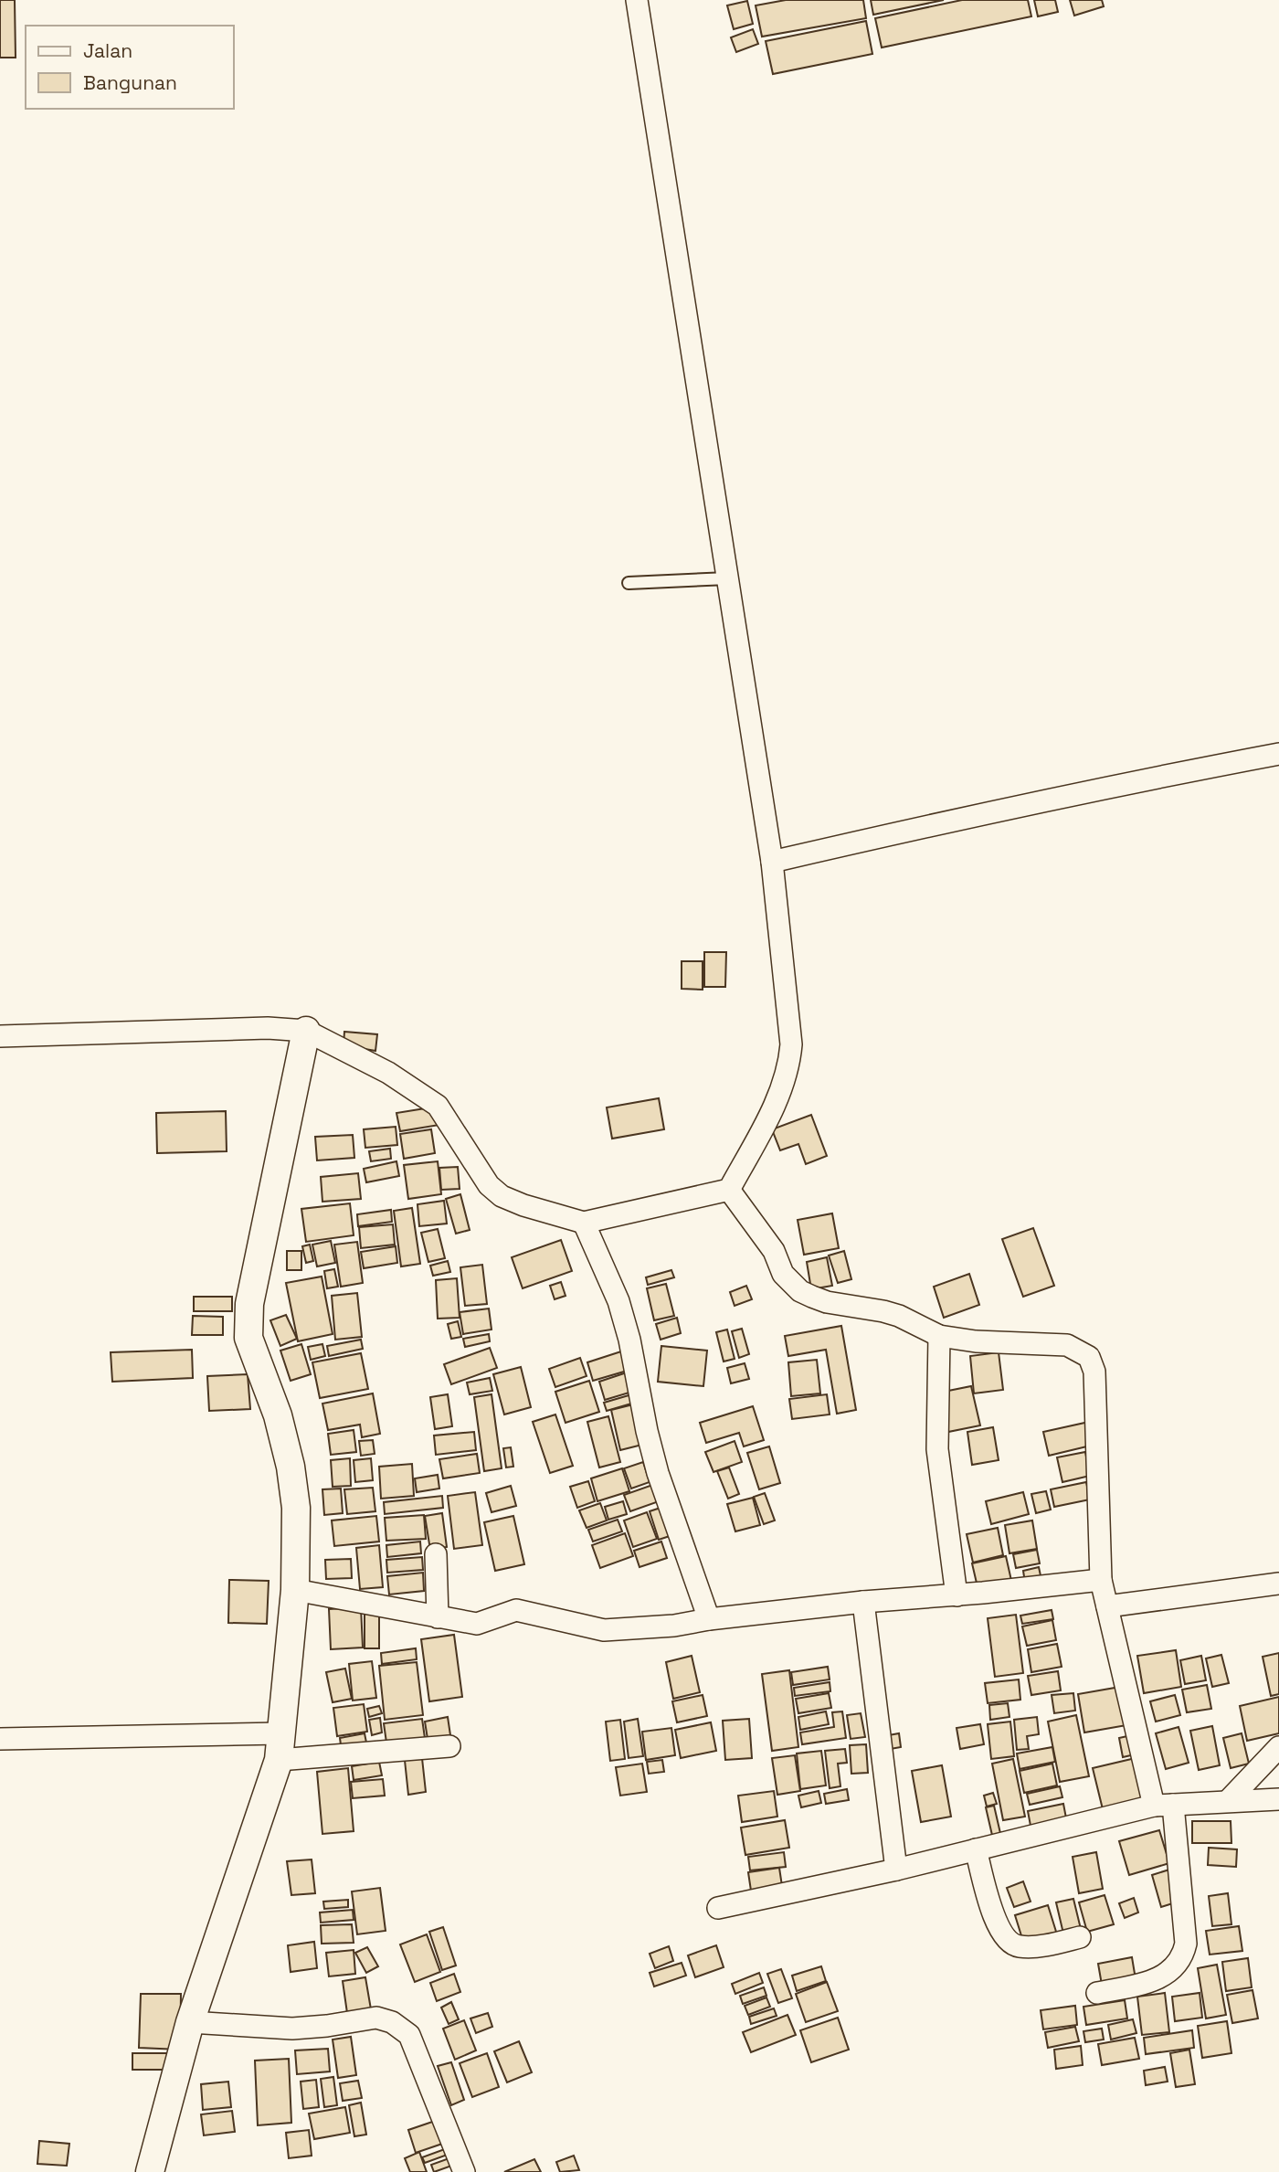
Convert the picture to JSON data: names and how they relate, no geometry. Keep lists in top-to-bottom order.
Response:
{
  "legend": ["Jalan", "Bangunan"]
}
